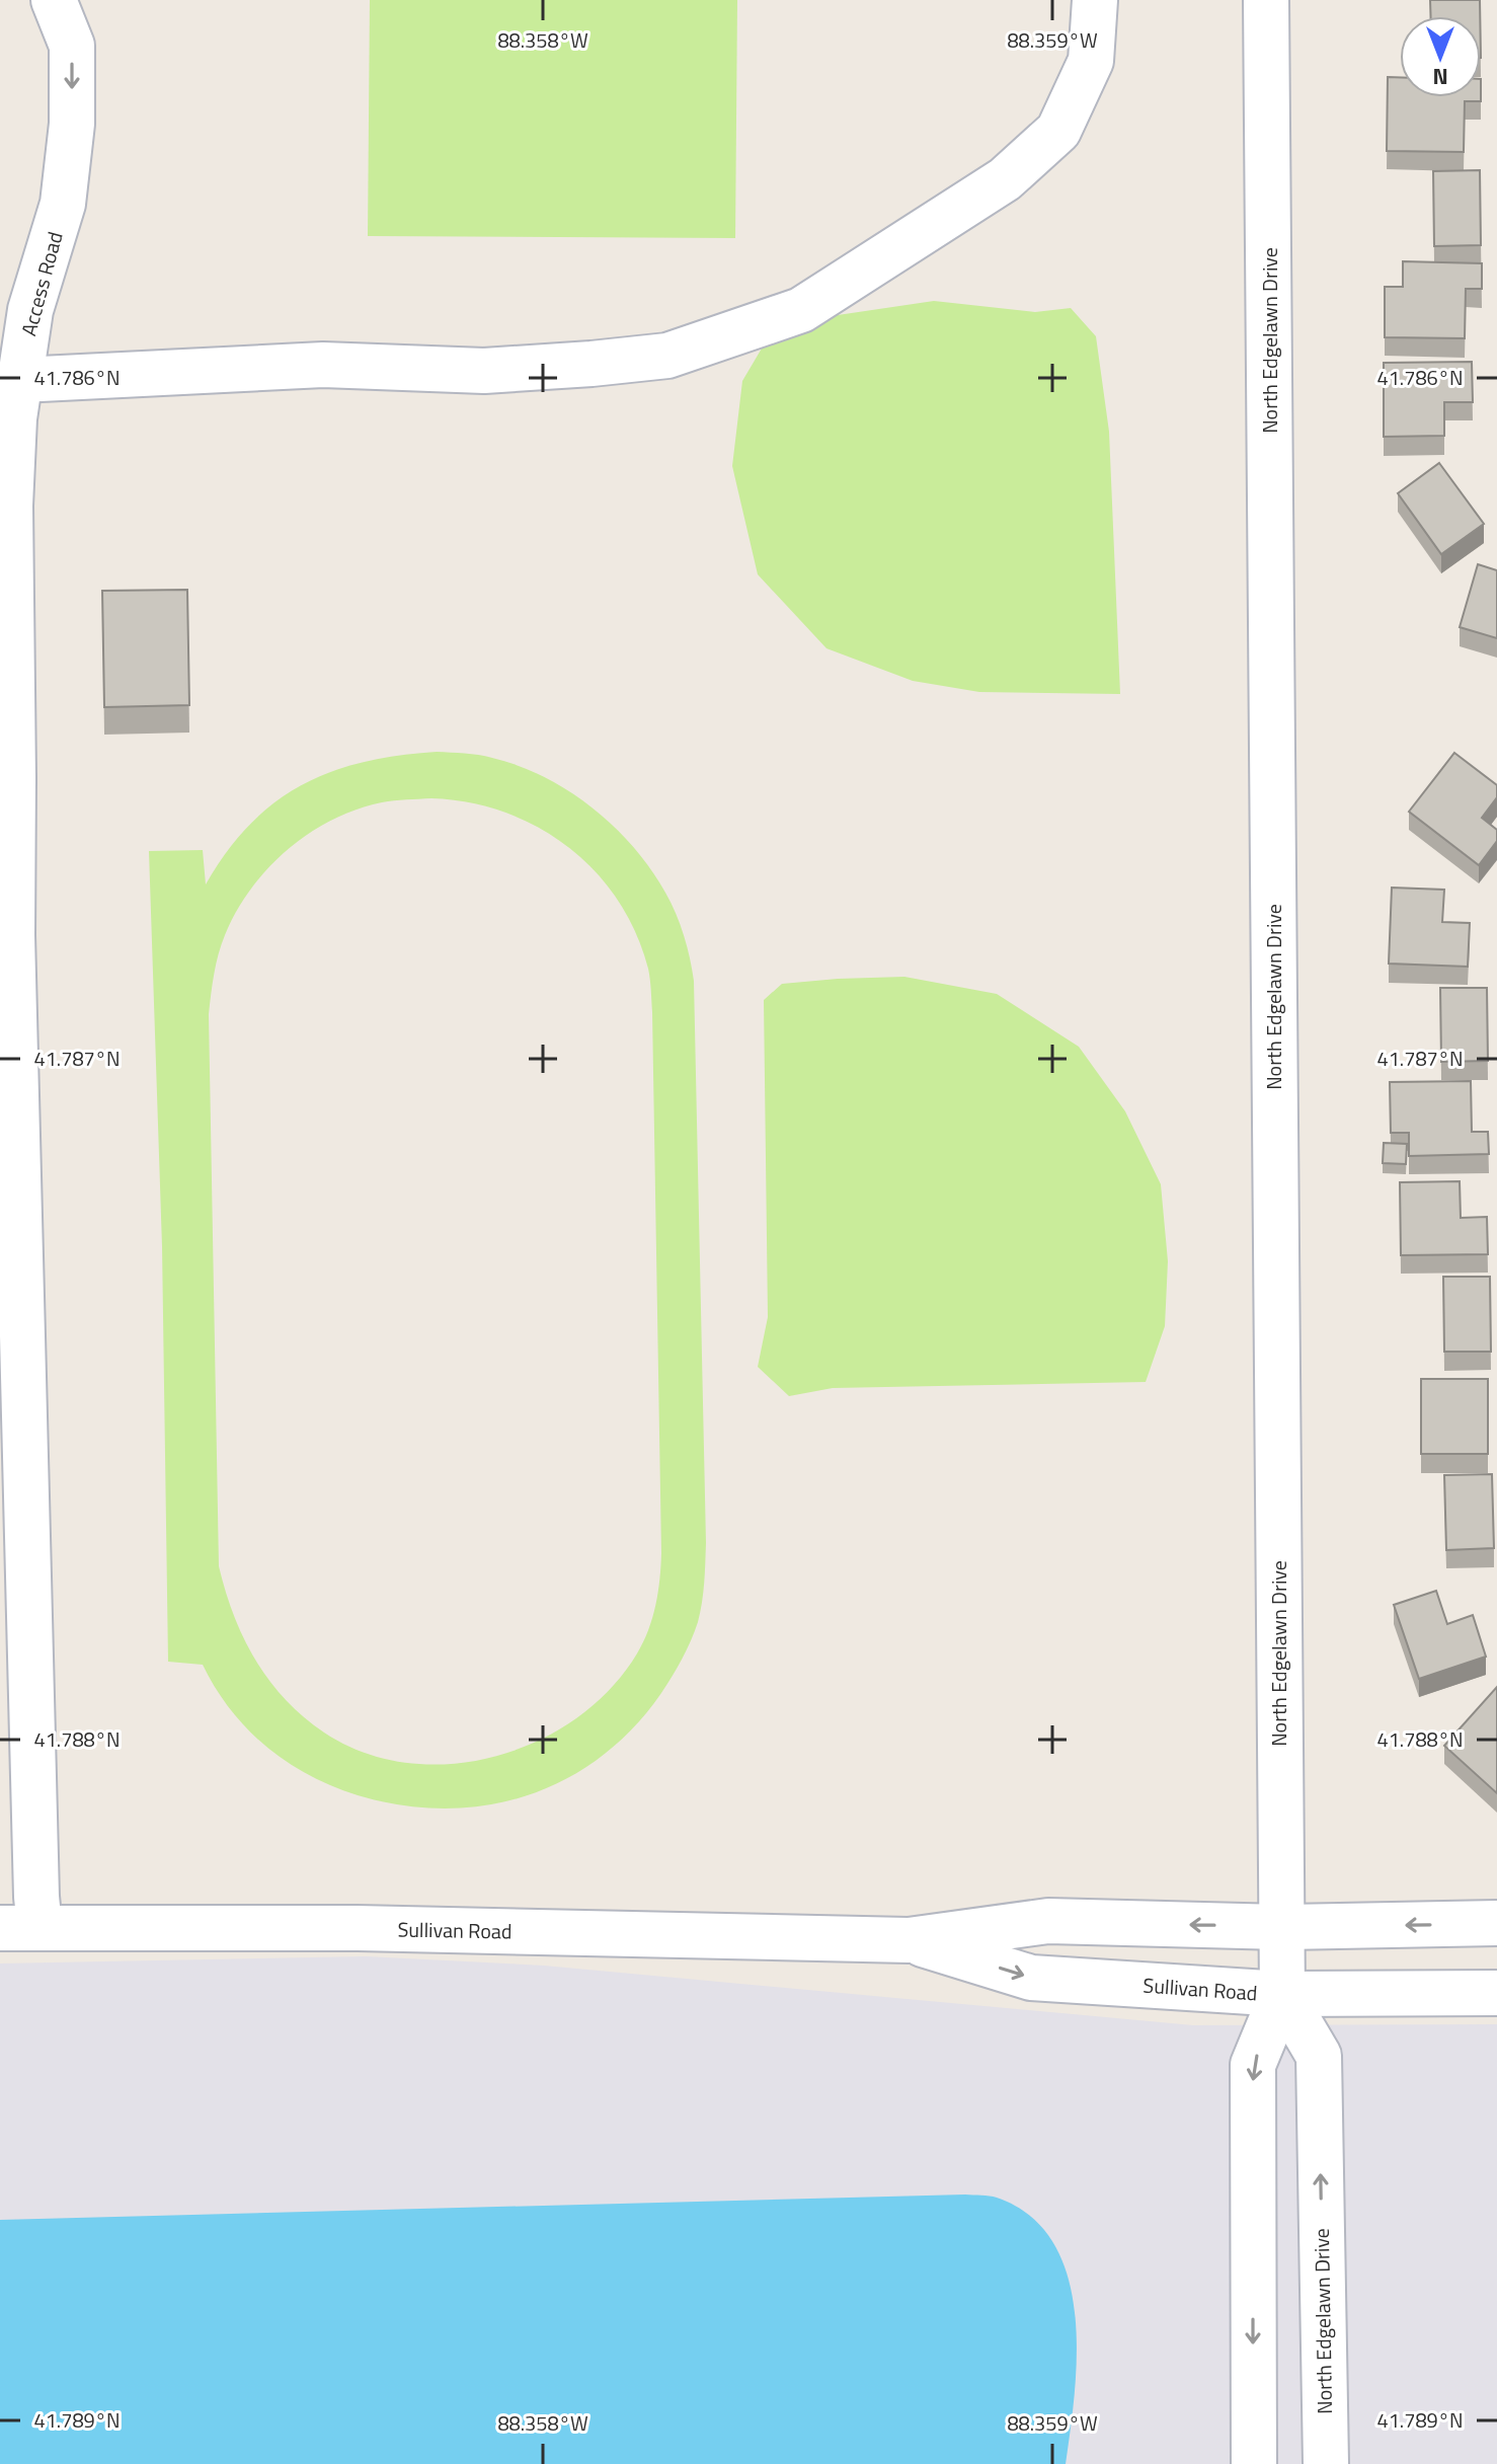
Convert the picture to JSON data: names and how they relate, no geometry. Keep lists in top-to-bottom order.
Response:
{
  "streets": {
    "street": ["Access Road", "North Edgelawn Drive", "Sullivan Road"]
  },
  "crossings": [
    ["North Edgelawn Drive", "Sullivan Road"]
  ],
  "one_way": ["Access Road"],
  "north": "bottom",
  "coordinates": [
    "88.358°W",
    "88.359°W",
    "41.786°N",
    "41.787°N",
    "41.788°N",
    "41.789°N"
  ]
}
